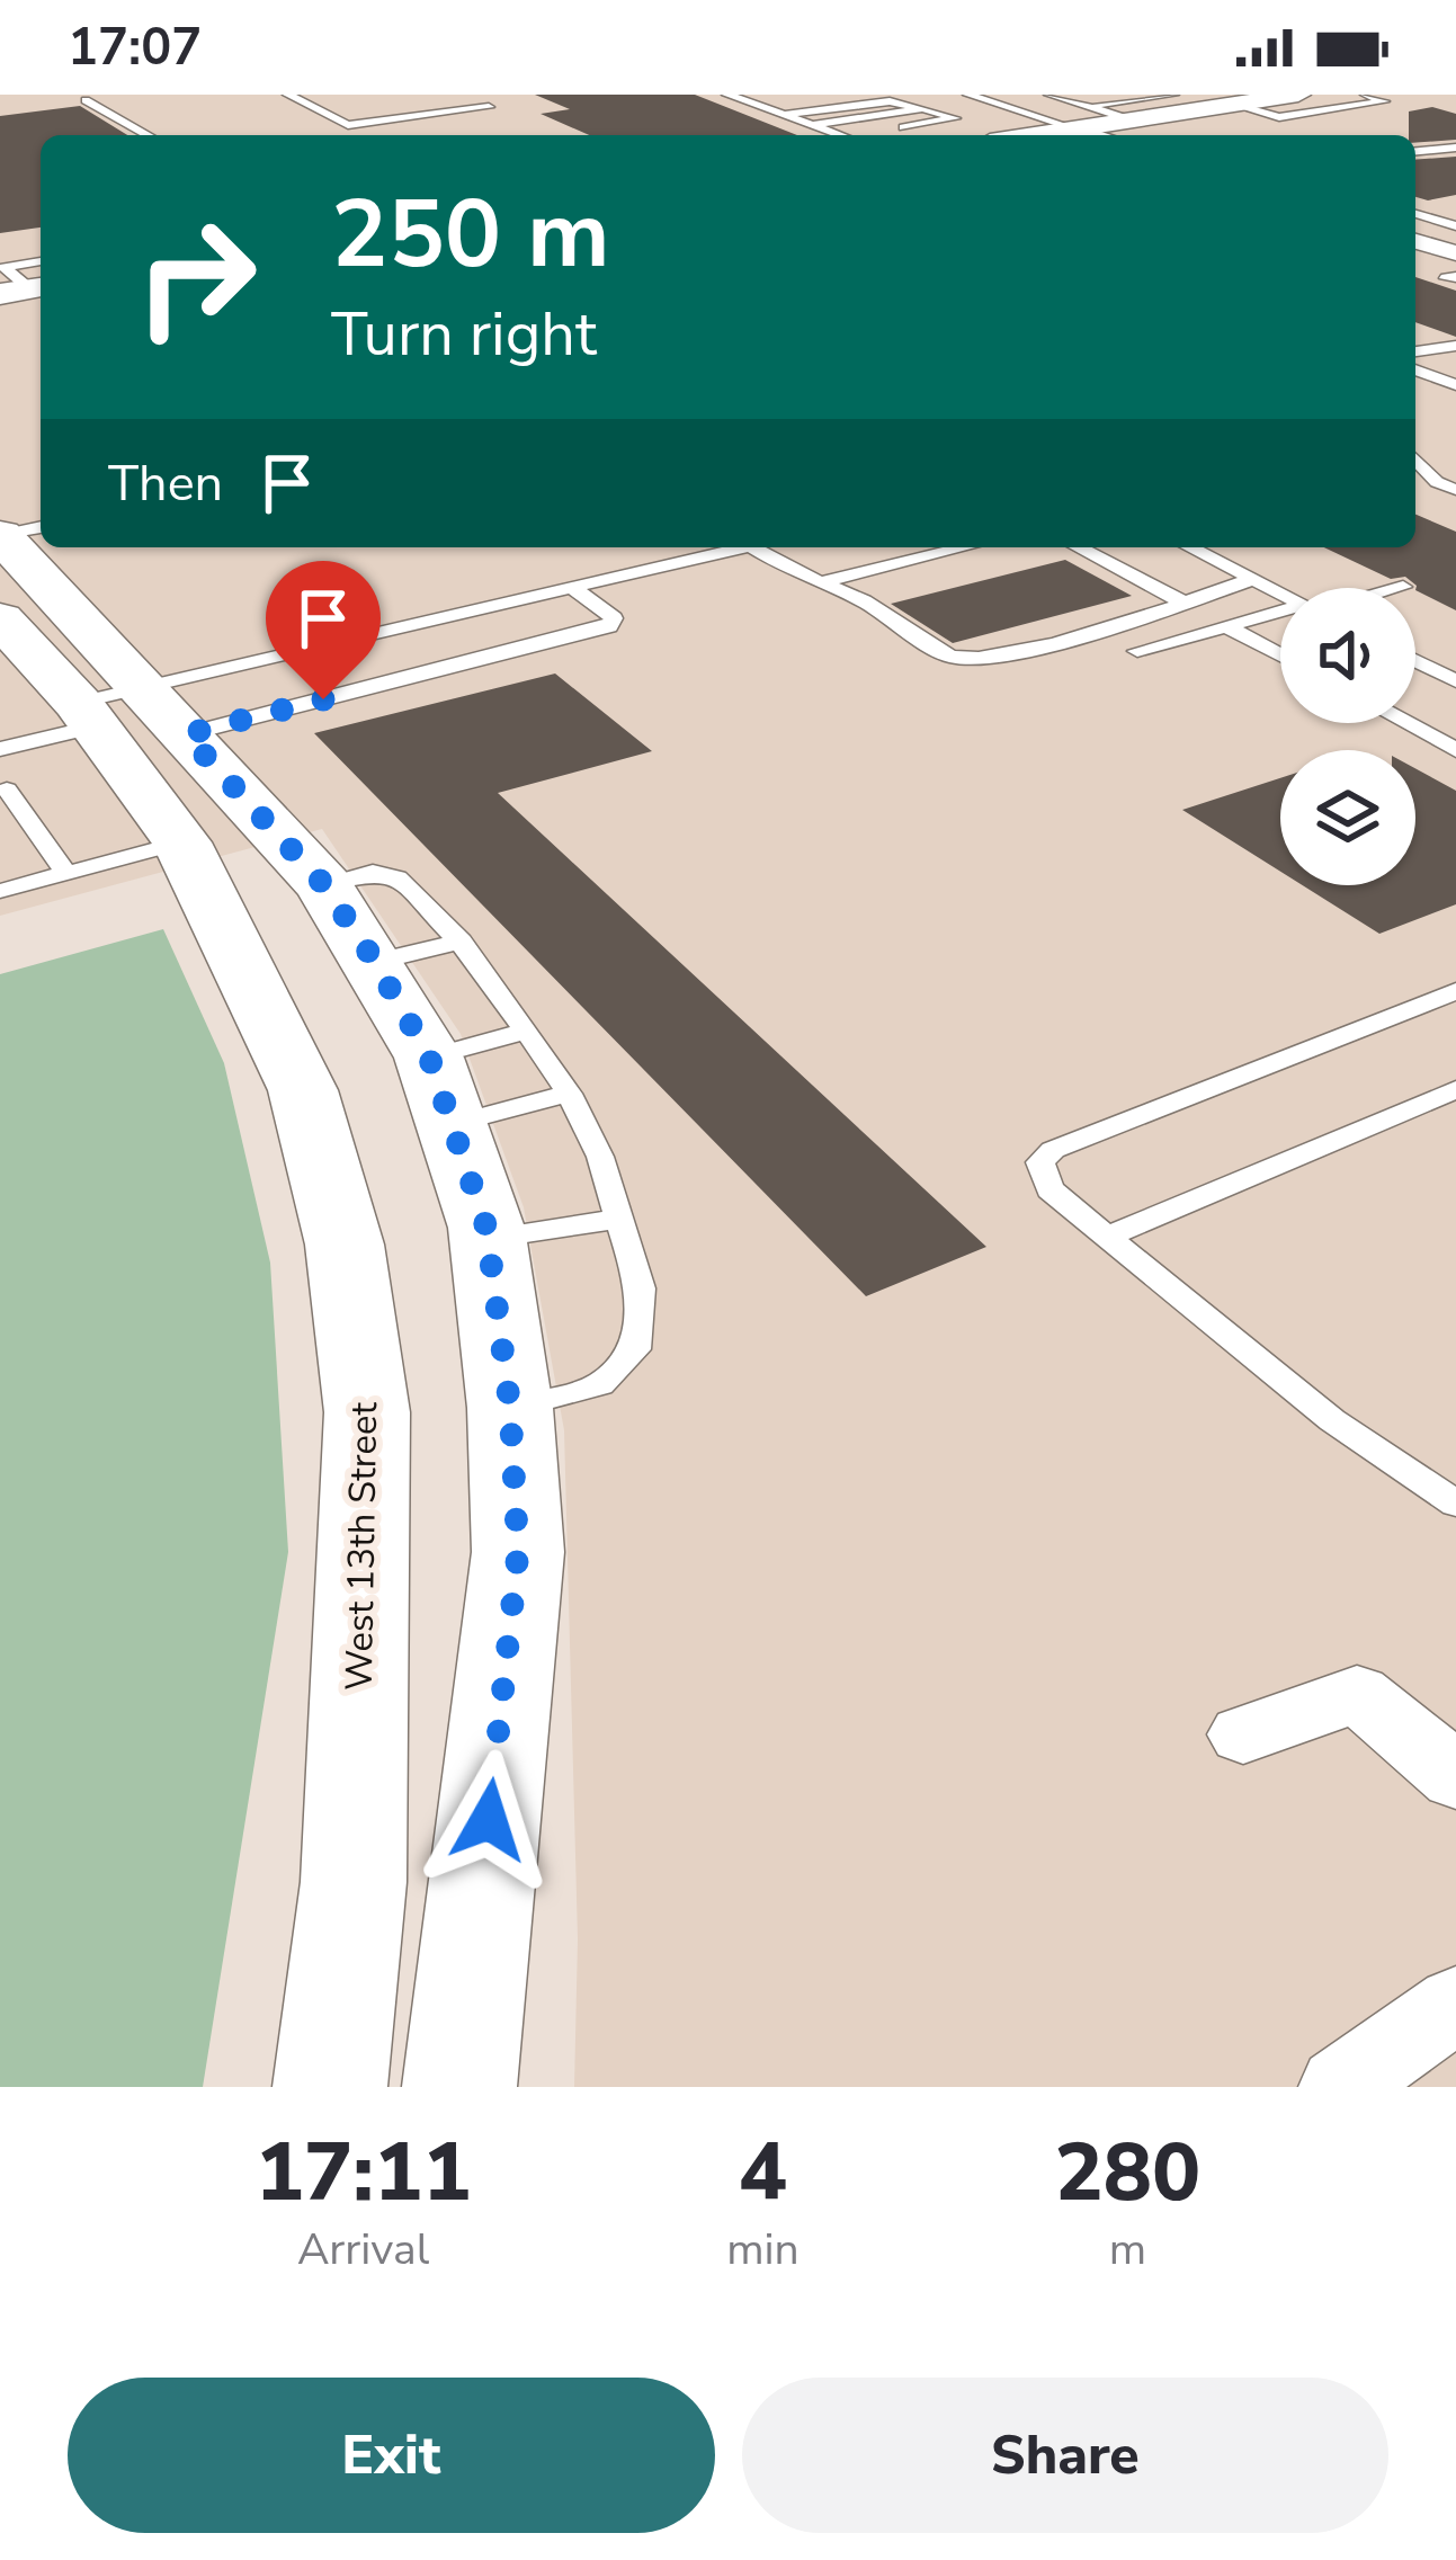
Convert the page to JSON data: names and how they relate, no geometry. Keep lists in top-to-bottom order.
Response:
{
  "streets": {
    "main road": ["West 13th Street"]
  },
  "page": {
    "status": "17:07",
    "turn": ["250 m", "Turn right"],
    "then": "Then",
    "eta": [
      "17:11",
      "Arrival",
      "4",
      "min",
      "280",
      "m"
    ],
    "buttons": ["Exit", "Share"]
  }
}
